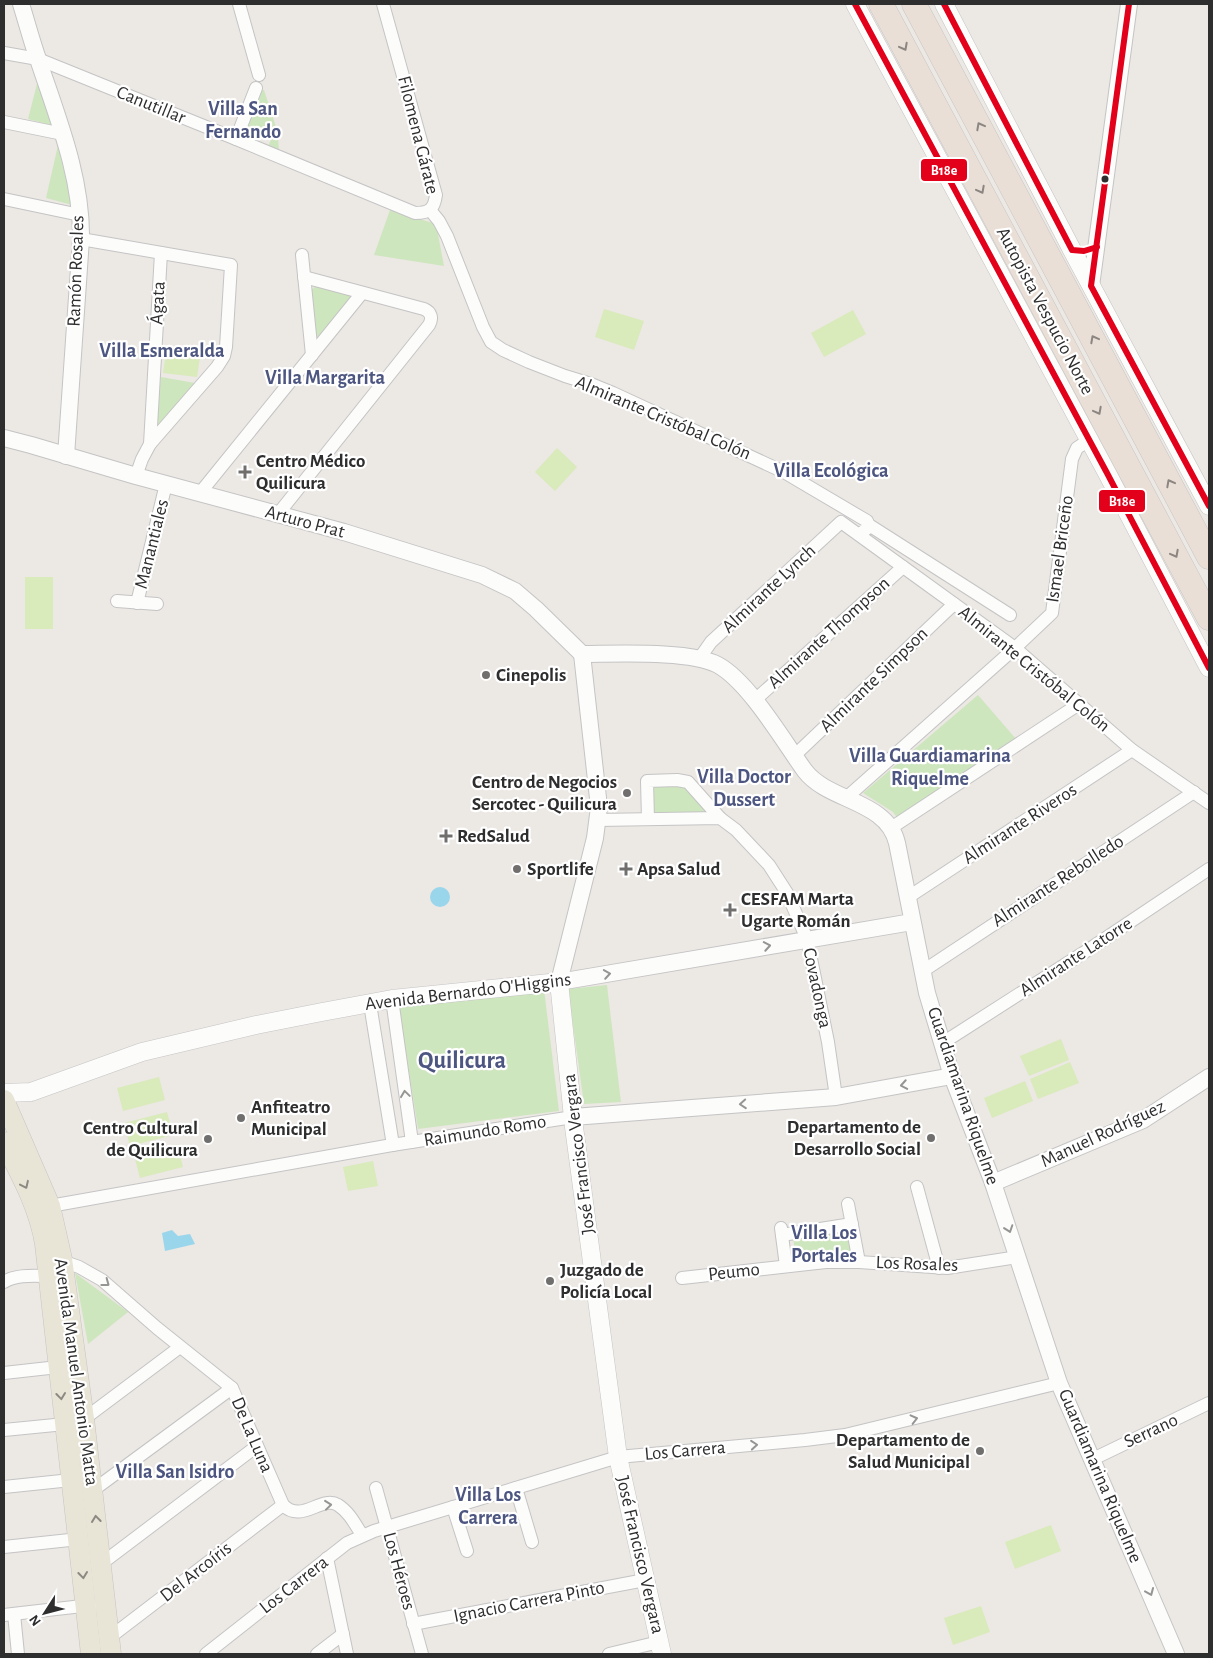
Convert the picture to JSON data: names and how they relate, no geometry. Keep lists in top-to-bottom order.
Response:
{
  "streets": {
    "highway": ["Autopista Vespucio Norte"],
    "main road": ["Avenida Bernardo O'Higgins", "José Francisco Vergara", "Avenida Manuel Antonio Matta"],
    "street": [
      "Canutillar",
      "Filomena Gárate",
      "Ramón Rosales",
      "Ágata",
      "Almirante Cristóbal Colón",
      "Arturo Prat",
      "Manantiales",
      "Ismael Briceño",
      "Almirante Lynch",
      "Almirante Thompson",
      "Almirante Simpson",
      "Almirante Riveros",
      "Almirante Rebolledo",
      "Almirante Latorre",
      "Covadonga",
      "Guardiamarina Riquelme",
      "Raimundo Romo",
      "Manuel Rodríguez",
      "Los Rosales",
      "Peumo",
      "Serrano",
      "De La Luna",
      "Los Carrera",
      "Los Héroes",
      "Del Arcoíris",
      "Ignacio Carrera Pinto"
    ]
  },
  "crossings": [
    ["Canutillar", "Filomena Gárate"],
    ["Canutillar", "Ramón Rosales"],
    ["Filomena Gárate", "Almirante Cristóbal Colón"],
    ["Ramón Rosales", "Arturo Prat"],
    ["Almirante Cristóbal Colón", "Ismael Briceño"],
    ["Almirante Cristóbal Colón", "Almirante Lynch"],
    ["Almirante Cristóbal Colón", "Almirante Thompson"],
    ["Almirante Cristóbal Colón", "Almirante Simpson"],
    ["Almirante Cristóbal Colón", "Almirante Riveros"],
    ["Almirante Cristóbal Colón", "Almirante Rebolledo"],
    ["Arturo Prat", "Manantiales"],
    ["Arturo Prat", "José Francisco Vergara"],
    ["Almirante Riveros", "Guardiamarina Riquelme"],
    ["Almirante Rebolledo", "Guardiamarina Riquelme"],
    ["Almirante Latorre", "Guardiamarina Riquelme"],
    ["Covadonga", "Avenida Bernardo O'Higgins"],
    ["Covadonga", "Raimundo Romo"],
    ["Avenida Bernardo O'Higgins", "Guardiamarina Riquelme"],
    ["Avenida Bernardo O'Higgins", "José Francisco Vergara"],
    ["Avenida Bernardo O'Higgins", "Avenida Manuel Antonio Matta"],
    ["Guardiamarina Riquelme", "Raimundo Romo"],
    ["Guardiamarina Riquelme", "Manuel Rodríguez"],
    ["Guardiamarina Riquelme", "Los Rosales"],
    ["Guardiamarina Riquelme", "Serrano"],
    ["Guardiamarina Riquelme", "Los Carrera"],
    ["Raimundo Romo", "José Francisco Vergara"],
    ["Raimundo Romo", "Avenida Manuel Antonio Matta"],
    ["José Francisco Vergara", "Los Carrera"],
    ["José Francisco Vergara", "Ignacio Carrera Pinto"],
    ["Los Rosales", "Peumo"],
    ["Avenida Manuel Antonio Matta", "De La Luna"],
    ["Avenida Manuel Antonio Matta", "Del Arcoíris"],
    ["De La Luna", "Del Arcoíris"],
    ["Los Carrera", "Los Héroes"],
    ["Los Héroes", "Ignacio Carrera Pinto"]
  ],
  "one_way": ["Raimundo Romo", "De La Luna", "Los Carrera"],
  "districts": [
    "Villa San Fernando",
    "Villa Esmeralda",
    "Villa Margarita",
    "Villa Ecológica",
    "Villa Guardiamarina Riquelme",
    "Villa Doctor Dussert",
    "Quilicura",
    "Villa Los Portales",
    "Villa San Isidro",
    "Villa Los Carrera"
  ],
  "places": {
    "health": [
      "Centro Médico Quilicura",
      "RedSalud",
      "Apsa Salud",
      "CESFAM Marta Ugarte Román"
    ],
    "other": [
      "Cinepolis",
      "Centro de Negocios Sercotec - Quilicura",
      "Sportlife",
      "Anfiteatro Municipal",
      "Departamento de Desarrollo Social",
      "Centro Cultural de Quilicura",
      "Juzgado de Policía Local",
      "Departamento de Salud Municipal"
    ]
  },
  "lines": ["transit line B18e"],
  "north": "bottom left"
}
